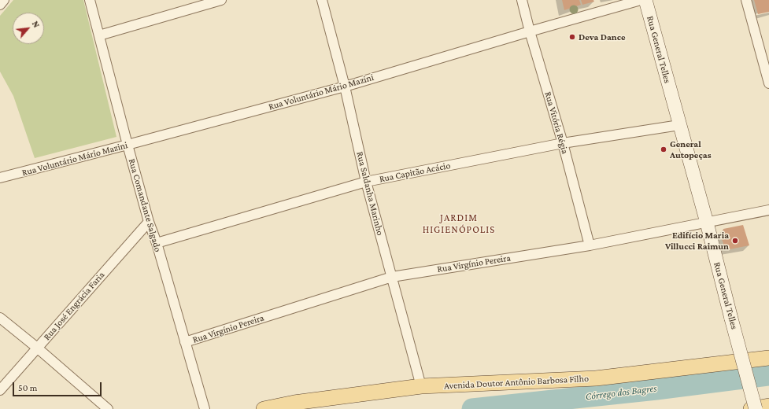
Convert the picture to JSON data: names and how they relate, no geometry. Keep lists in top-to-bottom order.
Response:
{
  "streets": {
    "main road": ["Avenida Doutor Antônio Barbosa Filho"],
    "street": [
      "Rua General Telles",
      "Rua Voluntário Mário Mazini",
      "Rua Vitória Régia",
      "Rua Capitão Acácio",
      "Rua Saldanha Marinho",
      "Rua Comandante Salgado",
      "Rua Virgínio Pereira",
      "Rua José Engrácia Faria"
    ]
  },
  "crossings": [
    ["Rua General Telles", "Rua Capitão Acácio"],
    ["Rua General Telles", "Rua Virgínio Pereira"],
    ["Rua Voluntário Mário Mazini", "Rua Vitória Régia"],
    ["Rua Voluntário Mário Mazini", "Rua Saldanha Marinho"],
    ["Rua Voluntário Mário Mazini", "Rua Comandante Salgado"],
    ["Rua Vitória Régia", "Rua Capitão Acácio"],
    ["Rua Vitória Régia", "Rua Virgínio Pereira"],
    ["Rua Capitão Acácio", "Rua Saldanha Marinho"],
    ["Rua Capitão Acácio", "Rua Comandante Salgado"],
    ["Rua Saldanha Marinho", "Rua Virgínio Pereira"],
    ["Rua Saldanha Marinho", "Avenida Doutor Antônio Barbosa Filho"],
    ["Rua Comandante Salgado", "Rua Virgínio Pereira"],
    ["Rua Comandante Salgado", "Rua José Engrácia Faria"]
  ],
  "districts": ["JARDIM HIGIENÓPOLIS"],
  "water": ["Córrego dos Bagres"],
  "places": ["Deva Dance", "General Autopeças", "Edifício Maria Villucci Raimun"],
  "scale_bar": "50 m",
  "north": "top right"
}
